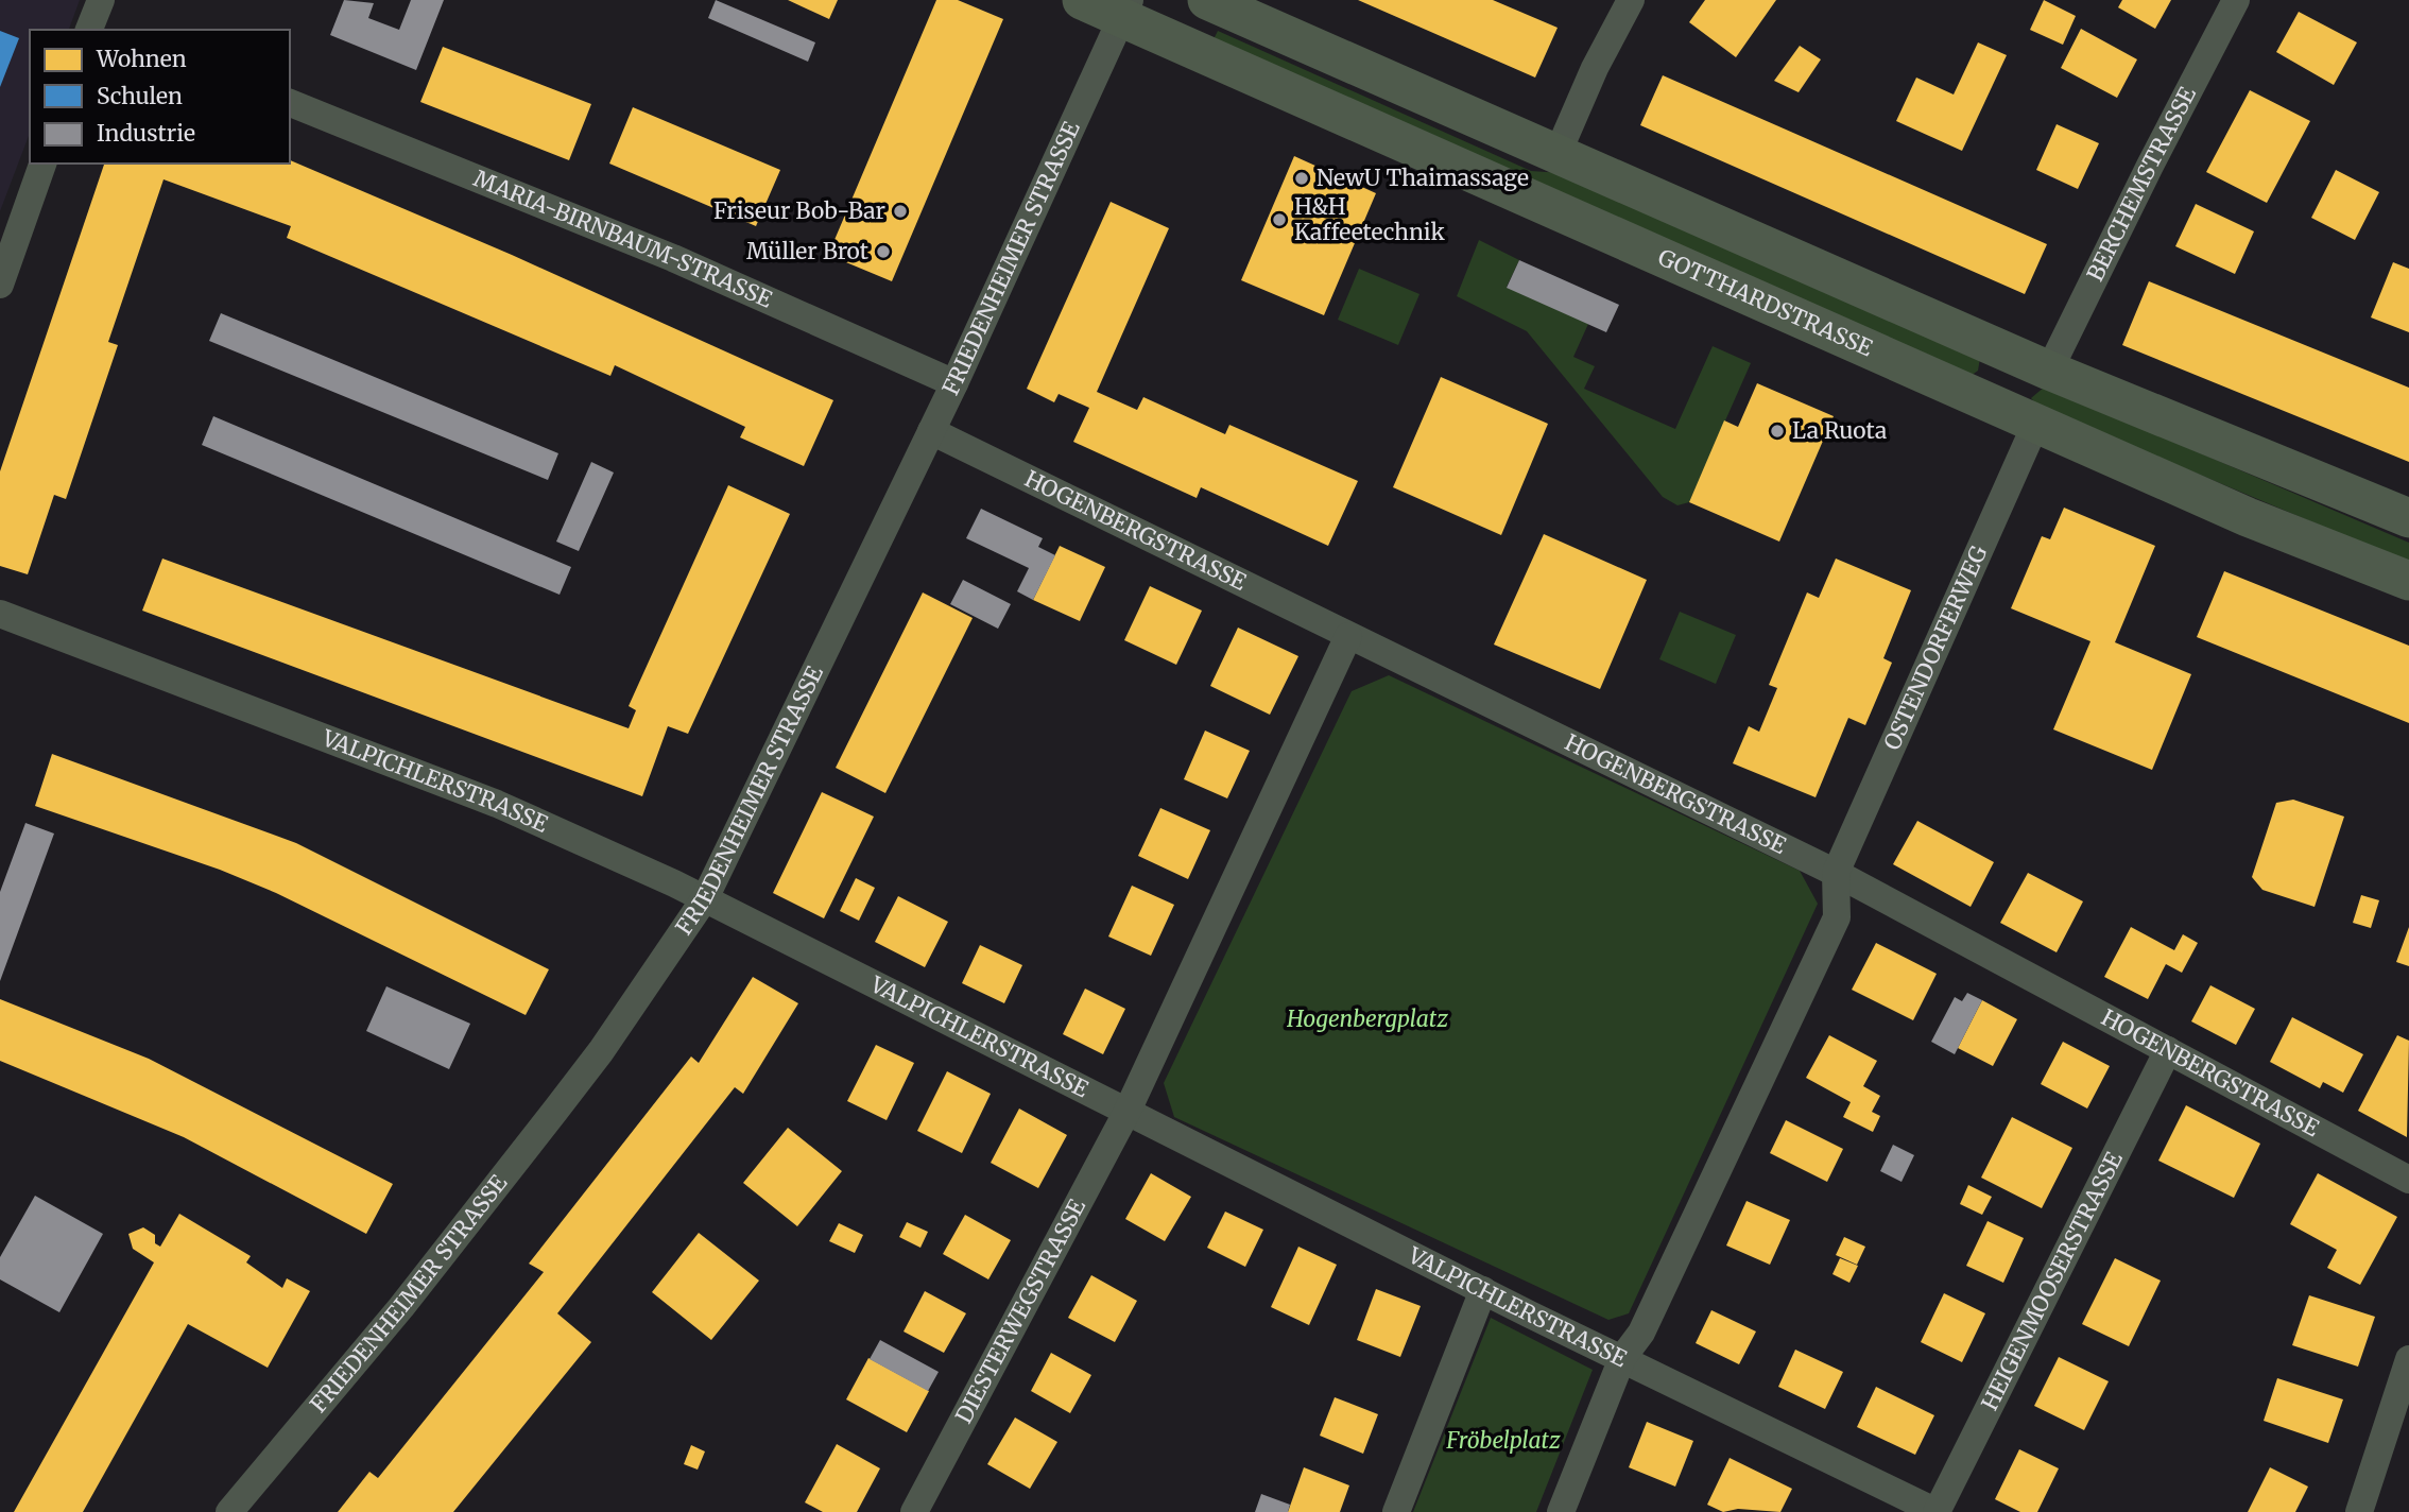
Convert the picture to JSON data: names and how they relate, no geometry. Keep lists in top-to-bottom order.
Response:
{
  "streets": {
    "main road": ["GOTTHARDSTRASSE"],
    "street": [
      "BERCHEMSTRASSE",
      "MARIA-BIRNBAUM-STRASSE",
      "FRIEDENHEIMER STRASSE",
      "HOGENBERGSTRASSE",
      "OSTENDORFERWEG",
      "VALPICHLERSTRASSE",
      "HEIGENMOOSERSTRASSE",
      "DIESTERWEGSTRASSE"
    ]
  },
  "crossings": [
    ["MARIA-BIRNBAUM-STRASSE", "FRIEDENHEIMER STRASSE"],
    ["FRIEDENHEIMER STRASSE", "GOTTHARDSTRASSE"],
    ["FRIEDENHEIMER STRASSE", "HOGENBERGSTRASSE"],
    ["FRIEDENHEIMER STRASSE", "VALPICHLERSTRASSE"],
    ["GOTTHARDSTRASSE", "OSTENDORFERWEG"],
    ["HOGENBERGSTRASSE", "OSTENDORFERWEG"],
    ["HOGENBERGSTRASSE", "HEIGENMOOSERSTRASSE"],
    ["VALPICHLERSTRASSE", "HEIGENMOOSERSTRASSE"],
    ["VALPICHLERSTRASSE", "DIESTERWEGSTRASSE"]
  ],
  "parks": ["Hogenbergplatz", "Fröbelplatz"],
  "places": [
    "NewU Thaimassage",
    "Friseur Bob-Bar",
    "H&H Kaffeetechnik",
    "Müller Brot",
    "La Ruota"
  ],
  "legend": ["Wohnen", "Schulen", "Industrie"]
}
